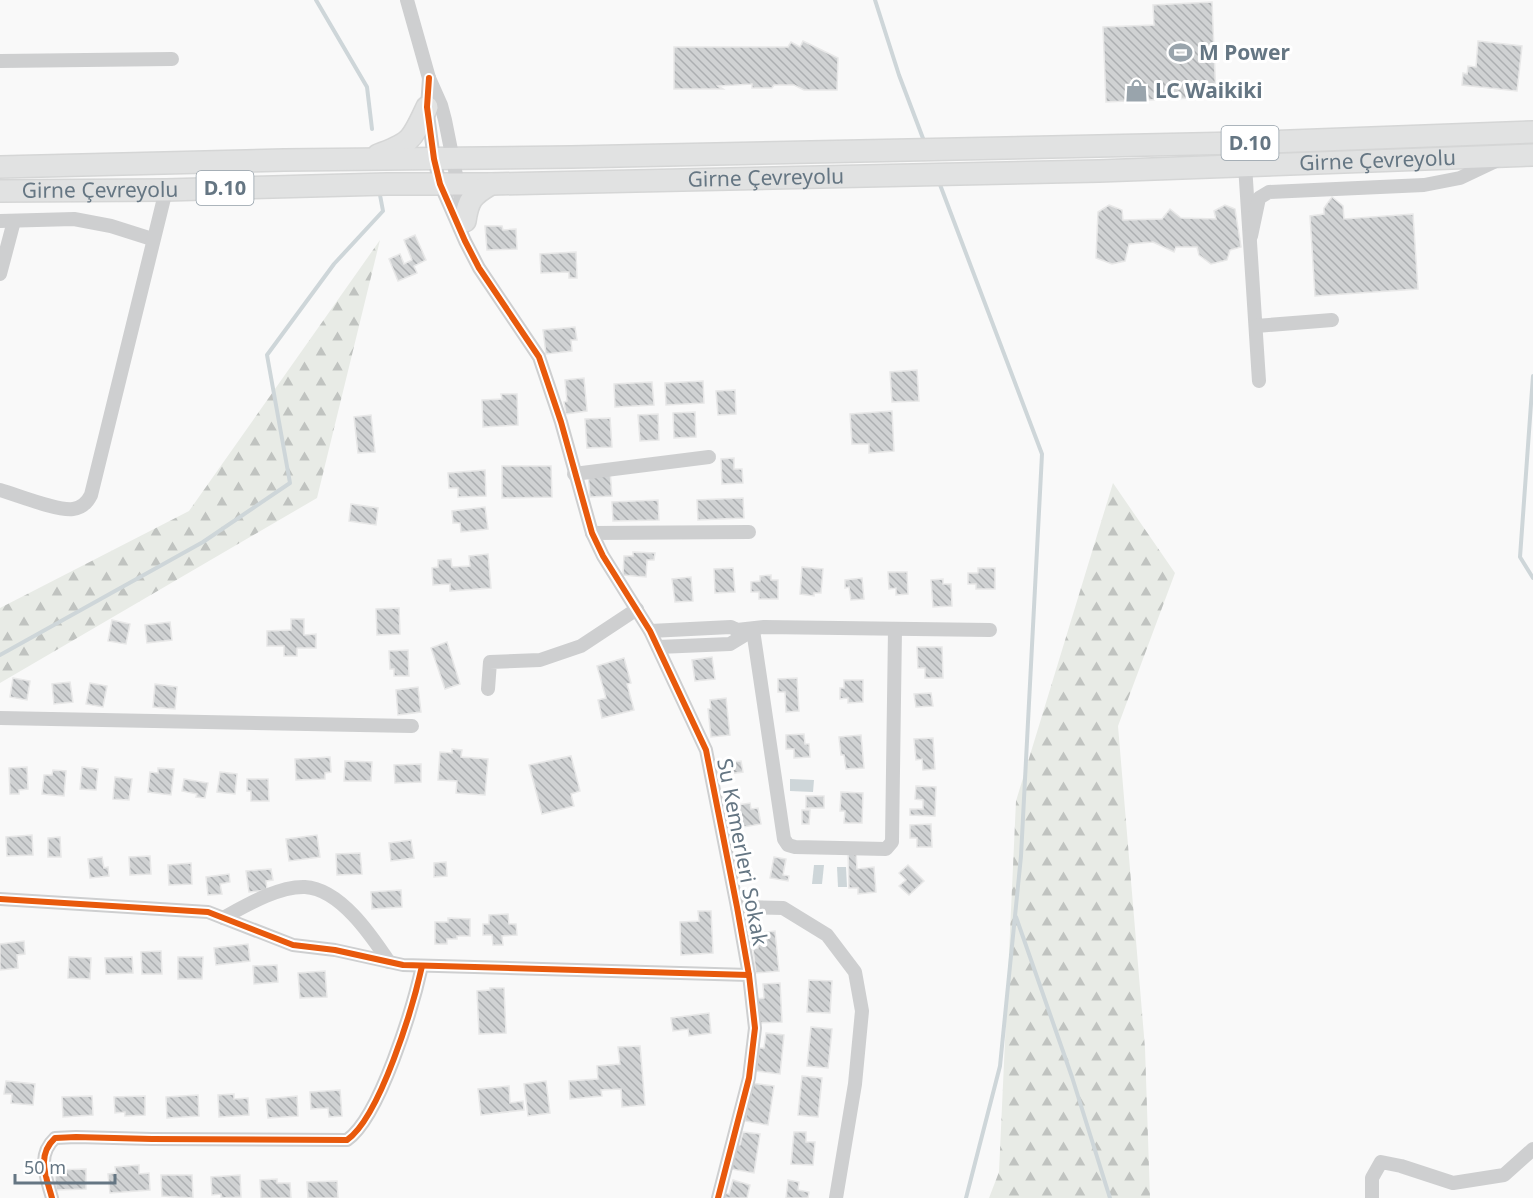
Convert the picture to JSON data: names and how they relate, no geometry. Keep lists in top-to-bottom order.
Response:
{
  "streets": {
    "highway": ["D.10", "Girne Çevreyolu"],
    "street": ["Su Kemerleri Sokak"]
  },
  "places": {
    "sports": ["M Power"],
    "shop": ["LC Waikiki"]
  },
  "scale_bar": "50 m"
}
